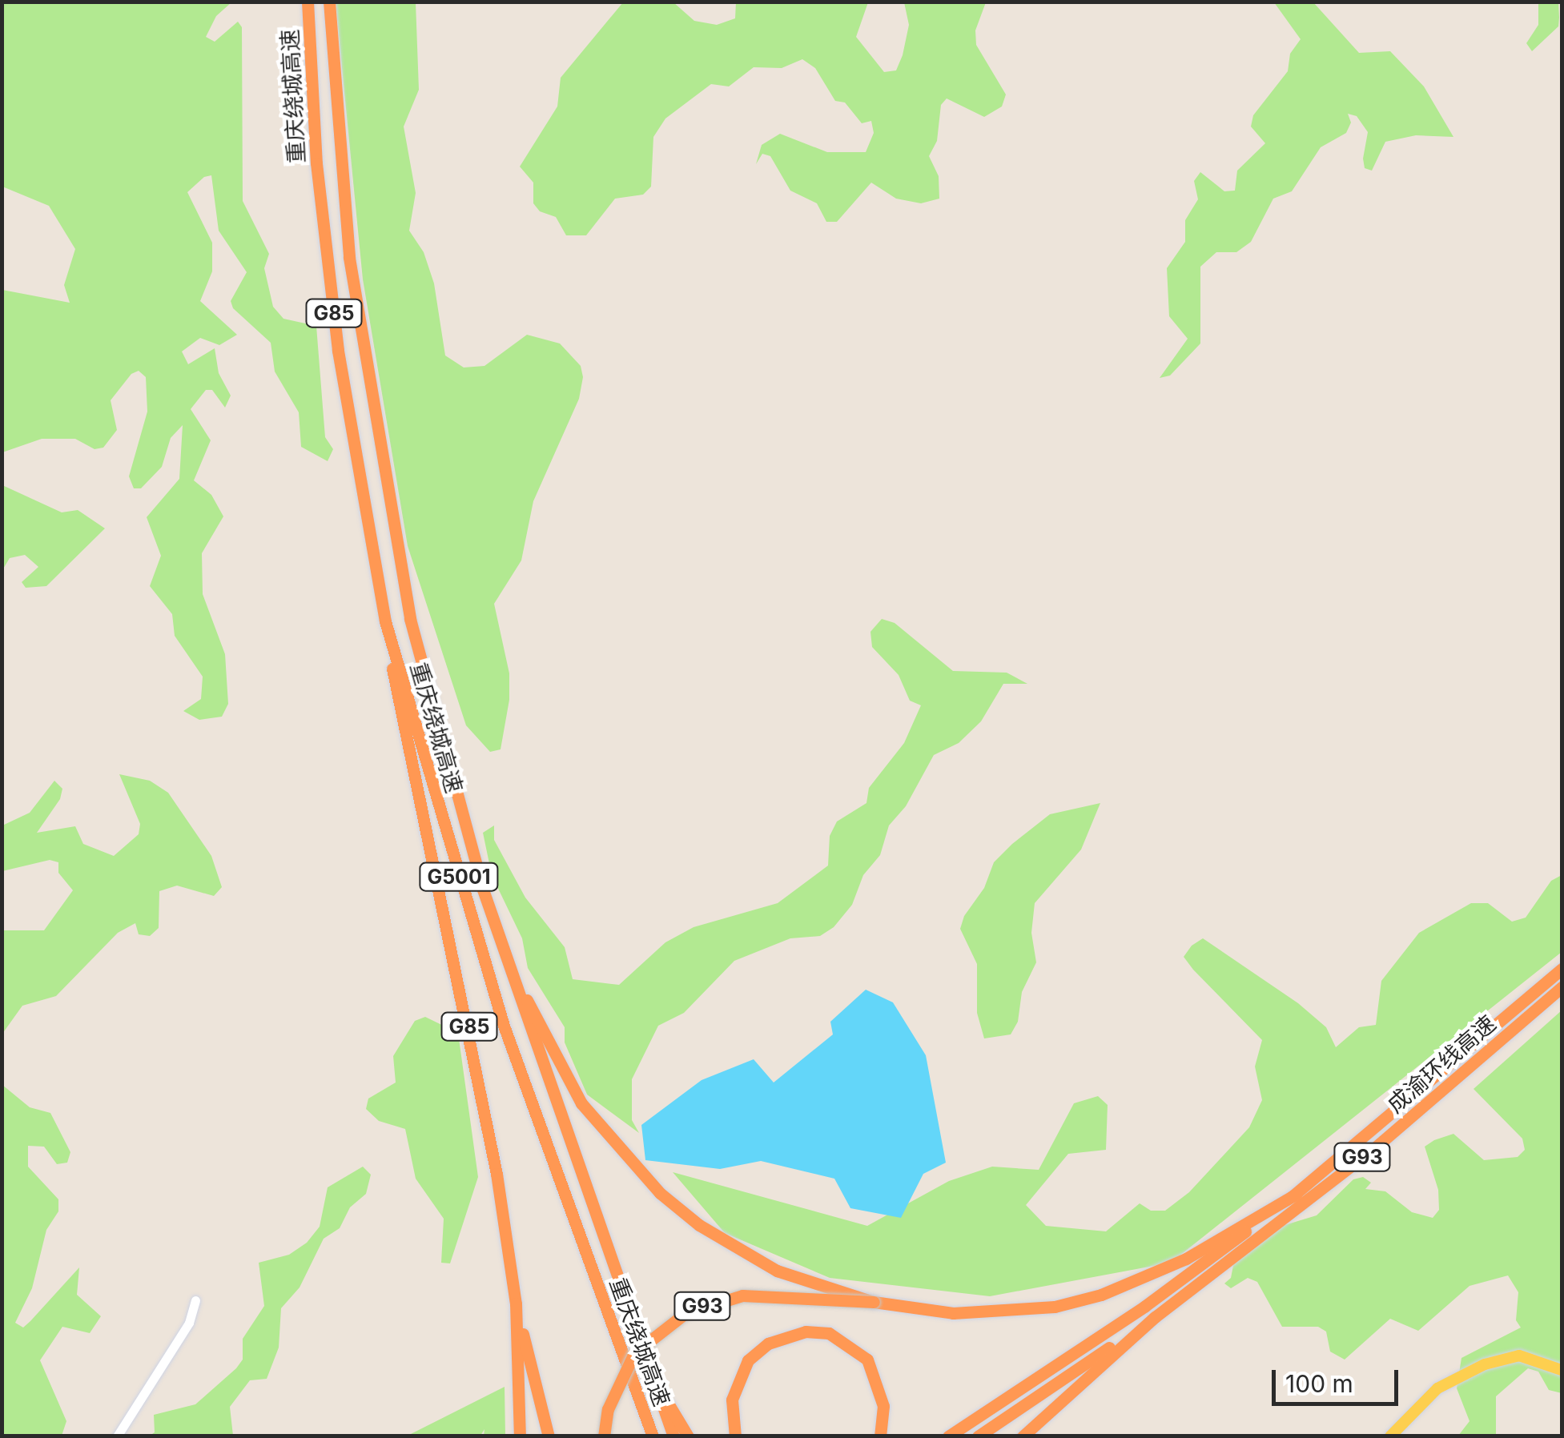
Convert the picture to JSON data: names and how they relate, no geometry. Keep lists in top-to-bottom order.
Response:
{
  "streets": {
    "highway": [
      "重庆绕城高速",
      "G85",
      "G5001",
      "成渝环线高速",
      "G93"
    ]
  },
  "crossings": [
    ["重庆绕城高速", "G85"],
    ["成渝环线高速", "G93"]
  ],
  "scale_bar": "100 m"
}
